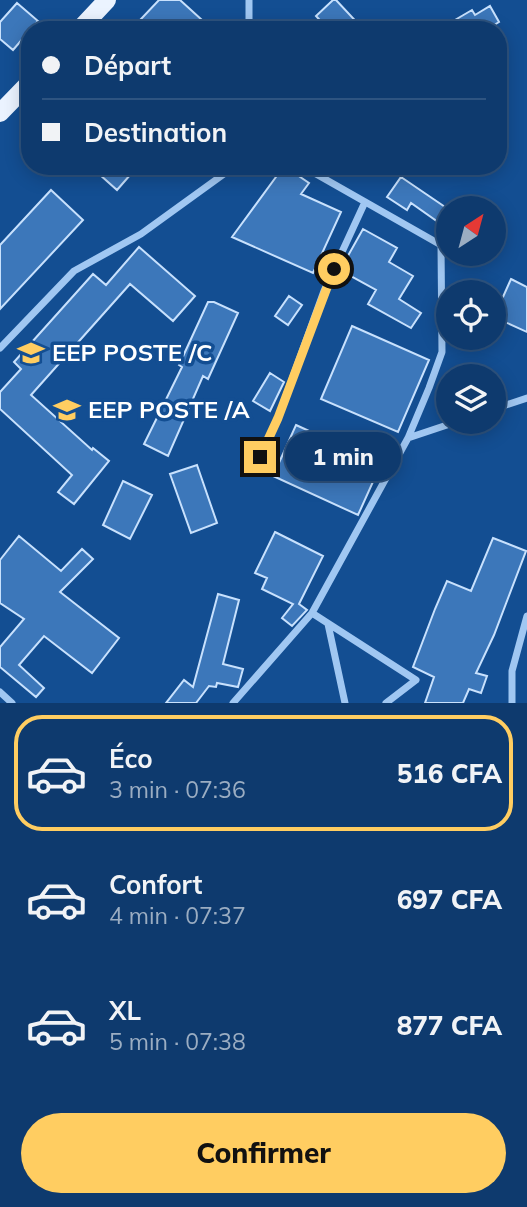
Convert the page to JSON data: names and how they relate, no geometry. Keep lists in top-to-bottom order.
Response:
{
  "places": {
    "school or university": ["EEP POSTE /C", "EEP POSTE /A"]
  },
  "north": "top right",
  "page": {
    "banner": ["Départ", "Destination"],
    "bubble": "1 min",
    "list": [
      {
        "name": "Éco",
        "note": "3 min · 07:36",
        "value": "516 CFA"
      },
      {
        "name": "Confort",
        "note": "4 min · 07:37",
        "value": "697 CFA"
      },
      {
        "name": "XL",
        "note": "5 min · 07:38",
        "value": "877 CFA"
      }
    ],
    "buttons": "Confirmer"
  }
}
